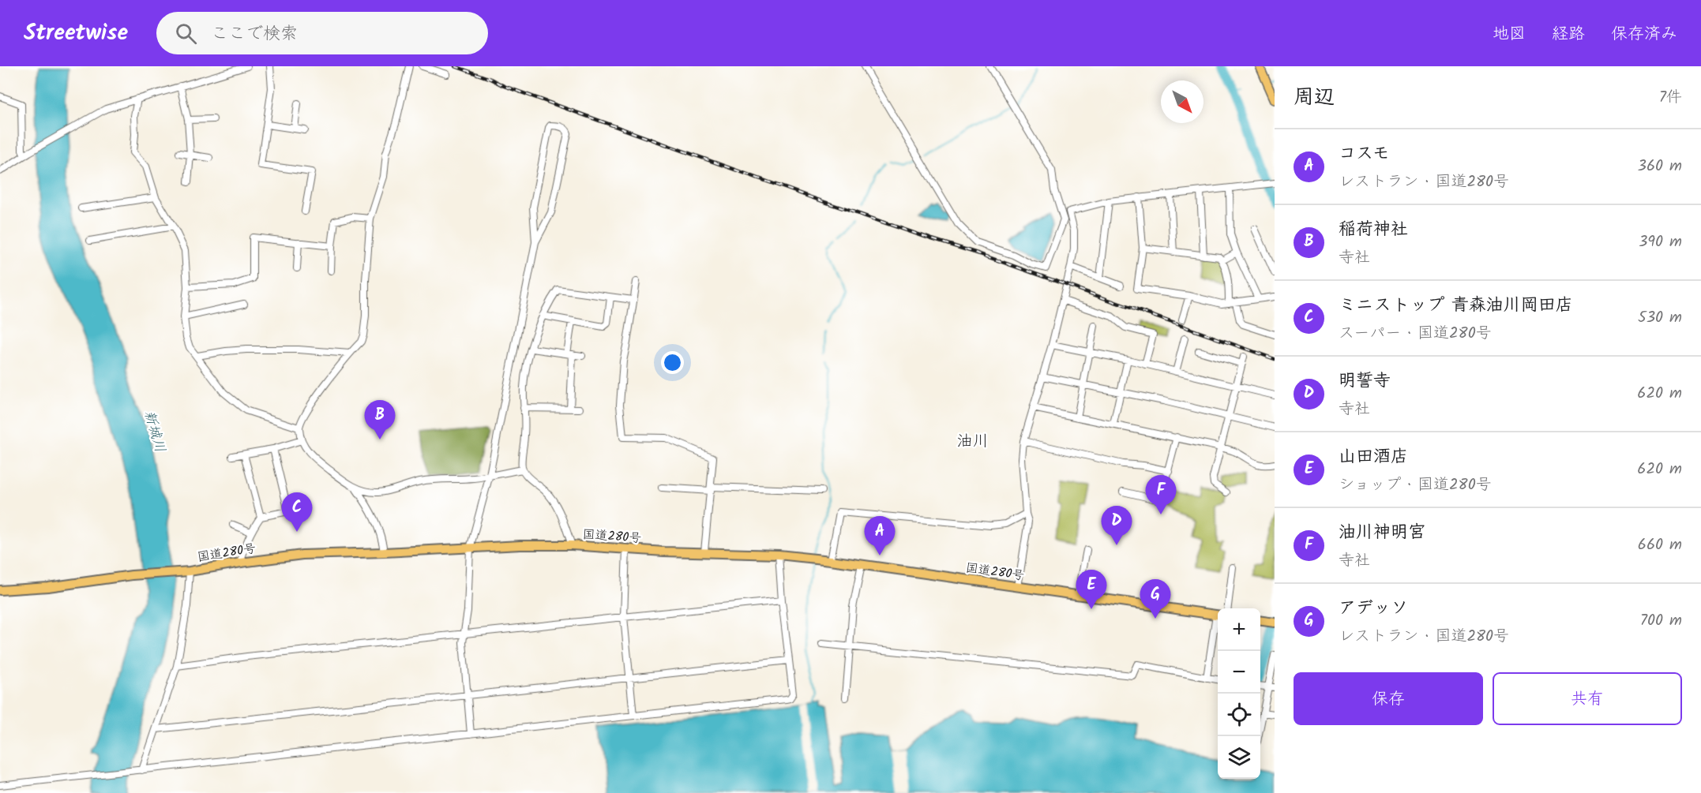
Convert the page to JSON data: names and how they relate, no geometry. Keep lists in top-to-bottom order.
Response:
{
  "streets": {
    "highway": ["国道280号"]
  },
  "districts": ["油川"],
  "water": ["新城川"],
  "north": "bottom right",
  "page": {
    "header": "Streetwise",
    "search": "ここで検索",
    "nav": ["地図", "経路", "保存済み"],
    "heading": ["周辺", "7件"],
    "list": [
      {
        "mark": "A",
        "name": "コスモ",
        "note": "レストラン · 国道280号",
        "value": "360 m"
      },
      {
        "mark": "B",
        "name": "稲荷神社",
        "note": "寺社",
        "value": "390 m"
      },
      {
        "mark": "C",
        "name": "ミニストップ 青森油川岡田店",
        "note": "スーパー · 国道280号",
        "value": "530 m"
      },
      {
        "mark": "D",
        "name": "明誓寺",
        "note": "寺社",
        "value": "620 m"
      },
      {
        "mark": "E",
        "name": "山田酒店",
        "note": "ショップ · 国道280号",
        "value": "620 m"
      },
      {
        "mark": "F",
        "name": "油川神明宮",
        "note": "寺社",
        "value": "660 m"
      },
      {
        "mark": "G",
        "name": "アデッソ",
        "note": "レストラン · 国道280号",
        "value": "700 m"
      }
    ],
    "pins": [
      "B",
      "F",
      "C",
      "D",
      "A",
      "E",
      "G"
    ],
    "map_buttons": ["+", "−"],
    "buttons": ["保存", "共有"]
  }
}
